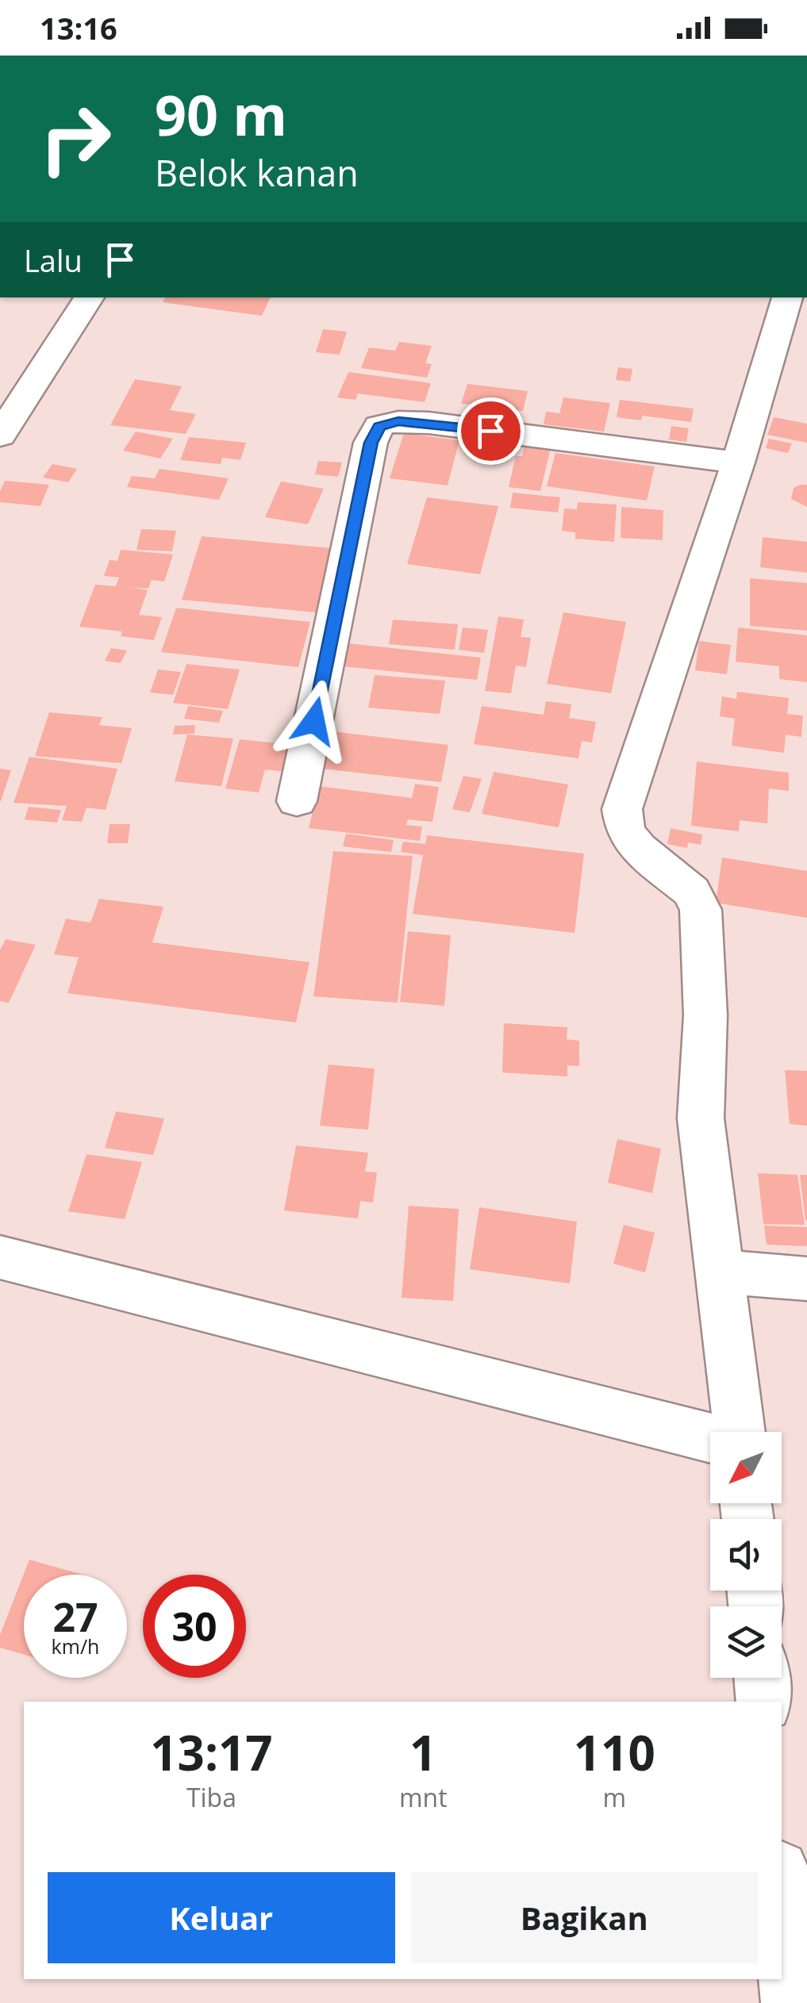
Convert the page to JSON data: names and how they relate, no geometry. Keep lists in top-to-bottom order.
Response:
{
  "north": "bottom left",
  "page": {
    "status": "13:16",
    "turn": ["90 m", "Belok kanan"],
    "then": "Lalu",
    "speed": "27 km/h",
    "limit": "30",
    "eta": [
      "13:17",
      "Tiba",
      "1",
      "mnt",
      "110",
      "m"
    ],
    "buttons": ["Keluar", "Bagikan"]
  }
}
